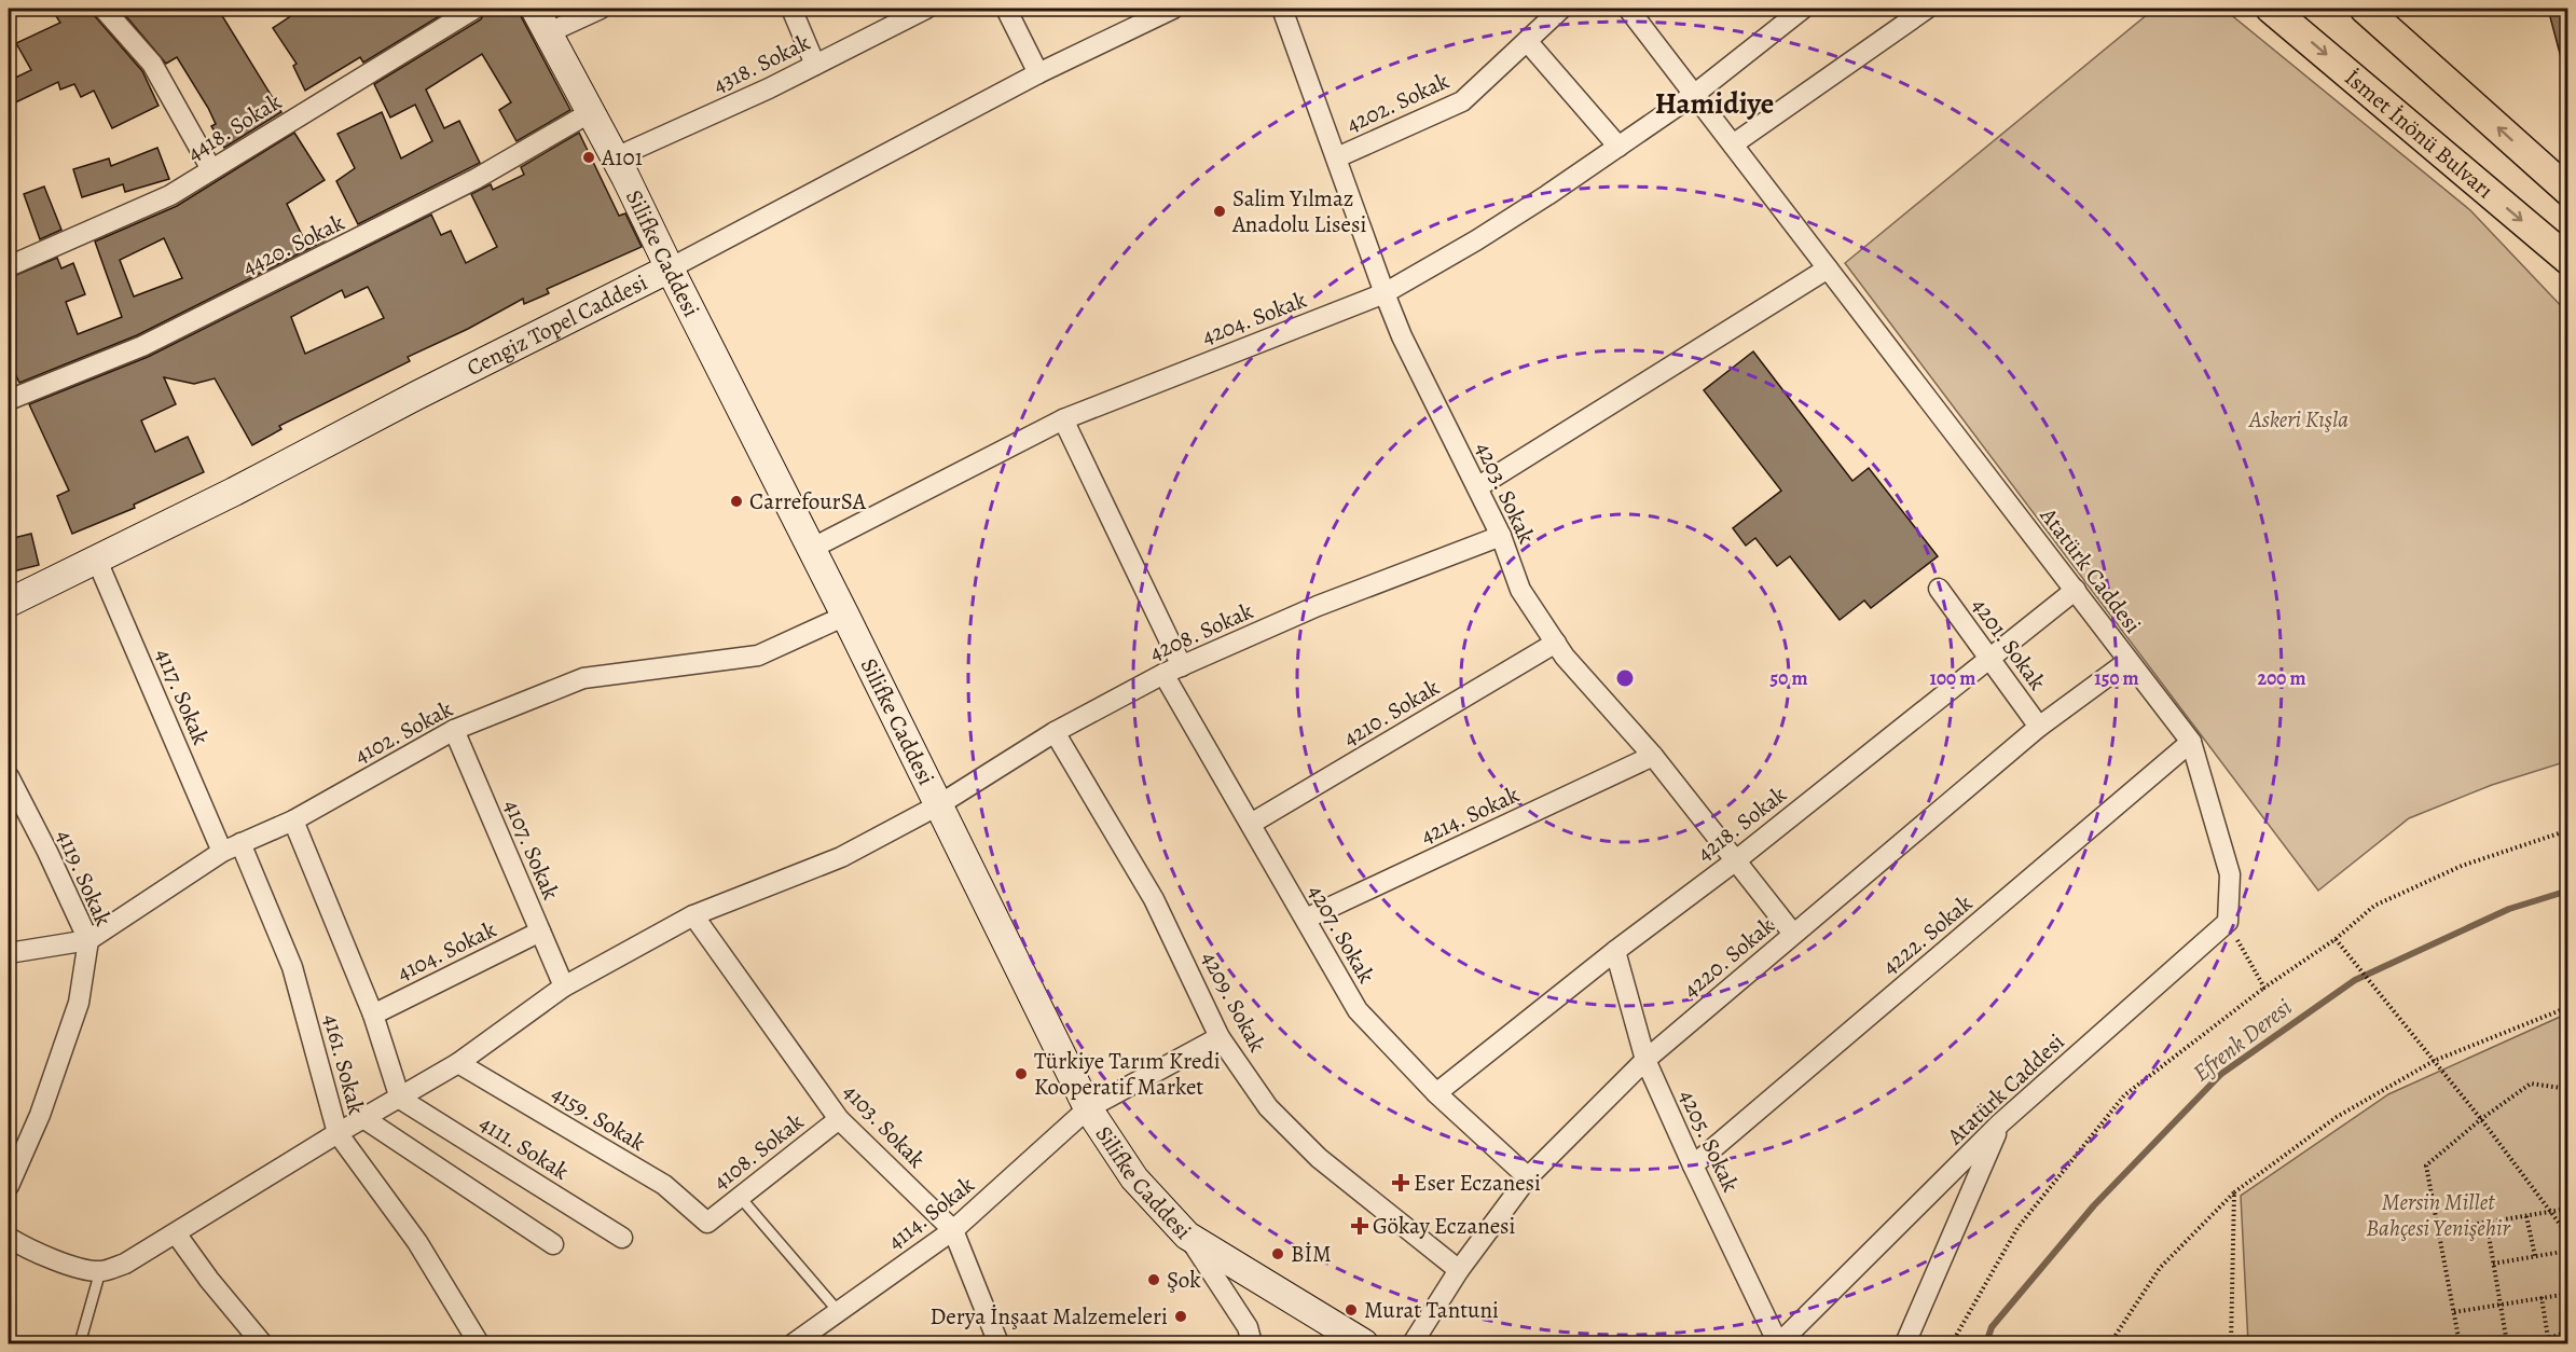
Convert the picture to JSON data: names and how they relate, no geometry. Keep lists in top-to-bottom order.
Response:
{
  "streets": {
    "main road": ["İsmet İnönü Bulvarı"],
    "street": [
      "4318. Sokak",
      "4202. Sokak",
      "4418. Sokak",
      "4420. Sokak",
      "Silifke Caddesi",
      "4204. Sokak",
      "Cengiz Topel Caddesi",
      "4203. Sokak",
      "Atatürk Caddesi",
      "4208. Sokak",
      "4201. Sokak",
      "4117. Sokak",
      "4210. Sokak",
      "4102. Sokak",
      "4214. Sokak",
      "4218. Sokak",
      "4107. Sokak",
      "4119. Sokak",
      "4207. Sokak",
      "4222. Sokak",
      "4104. Sokak",
      "4220. Sokak",
      "4209. Sokak",
      "4161. Sokak",
      "4159. Sokak",
      "4103. Sokak",
      "4205. Sokak",
      "4111. Sokak",
      "4108. Sokak",
      "4114. Sokak"
    ]
  },
  "crossings": [
    ["4318. Sokak", "Silifke Caddesi"],
    ["4202. Sokak", "4203. Sokak"],
    ["4420. Sokak", "Silifke Caddesi"],
    ["Silifke Caddesi", "4204. Sokak"],
    ["Silifke Caddesi", "Cengiz Topel Caddesi"],
    ["Silifke Caddesi", "4208. Sokak"],
    ["Silifke Caddesi", "4102. Sokak"],
    ["Silifke Caddesi", "4114. Sokak"],
    ["4204. Sokak", "4203. Sokak"],
    ["4204. Sokak", "Atatürk Caddesi"],
    ["4204. Sokak", "4207. Sokak"],
    ["Cengiz Topel Caddesi", "4117. Sokak"],
    ["4203. Sokak", "4208. Sokak"],
    ["4203. Sokak", "4210. Sokak"],
    ["4203. Sokak", "4214. Sokak"],
    ["4203. Sokak", "4218. Sokak"],
    ["4203. Sokak", "4220. Sokak"],
    ["Atatürk Caddesi", "4218. Sokak"],
    ["Atatürk Caddesi", "4222. Sokak"],
    ["Atatürk Caddesi", "4220. Sokak"],
    ["Atatürk Caddesi", "4205. Sokak"],
    ["4208. Sokak", "4107. Sokak"],
    ["4208. Sokak", "4207. Sokak"],
    ["4208. Sokak", "4209. Sokak"],
    ["4208. Sokak", "4161. Sokak"],
    ["4208. Sokak", "4159. Sokak"],
    ["4208. Sokak", "4103. Sokak"],
    ["4208. Sokak", "4111. Sokak"],
    ["4201. Sokak", "4218. Sokak"],
    ["4201. Sokak", "4220. Sokak"],
    ["4117. Sokak", "4102. Sokak"],
    ["4210. Sokak", "4207. Sokak"],
    ["4102. Sokak", "4107. Sokak"],
    ["4102. Sokak", "4119. Sokak"],
    ["4102. Sokak", "4161. Sokak"],
    ["4214. Sokak", "4207. Sokak"],
    ["4218. Sokak", "4207. Sokak"],
    ["4218. Sokak", "4205. Sokak"],
    ["4107. Sokak", "4104. Sokak"],
    ["4207. Sokak", "4220. Sokak"],
    ["4222. Sokak", "4205. Sokak"],
    ["4220. Sokak", "4209. Sokak"],
    ["4220. Sokak", "4205. Sokak"],
    ["4209. Sokak", "4114. Sokak"],
    ["4159. Sokak", "4108. Sokak"],
    ["4103. Sokak", "4108. Sokak"],
    ["4103. Sokak", "4114. Sokak"]
  ],
  "districts": ["Hamidiye"],
  "water": ["Efrenk Deresi"],
  "parks": ["Askeri Kışla", "Mersin Millet Bahçesi Yenişehir"],
  "places": {
    "other": [
      "A101",
      "Salim Yılmaz Anadolu Lisesi",
      "CarrefourSA",
      "Türkiye Tarım Kredi Kooperatif Market",
      "BİM",
      "Şok",
      "Murat Tantuni",
      "Derya İnşaat Malzemeleri"
    ],
    "health": ["Eser Eczanesi", "Gökay Eczanesi"]
  },
  "rings": [
    "50 m",
    "100 m",
    "150 m",
    "200 m"
  ]
}
